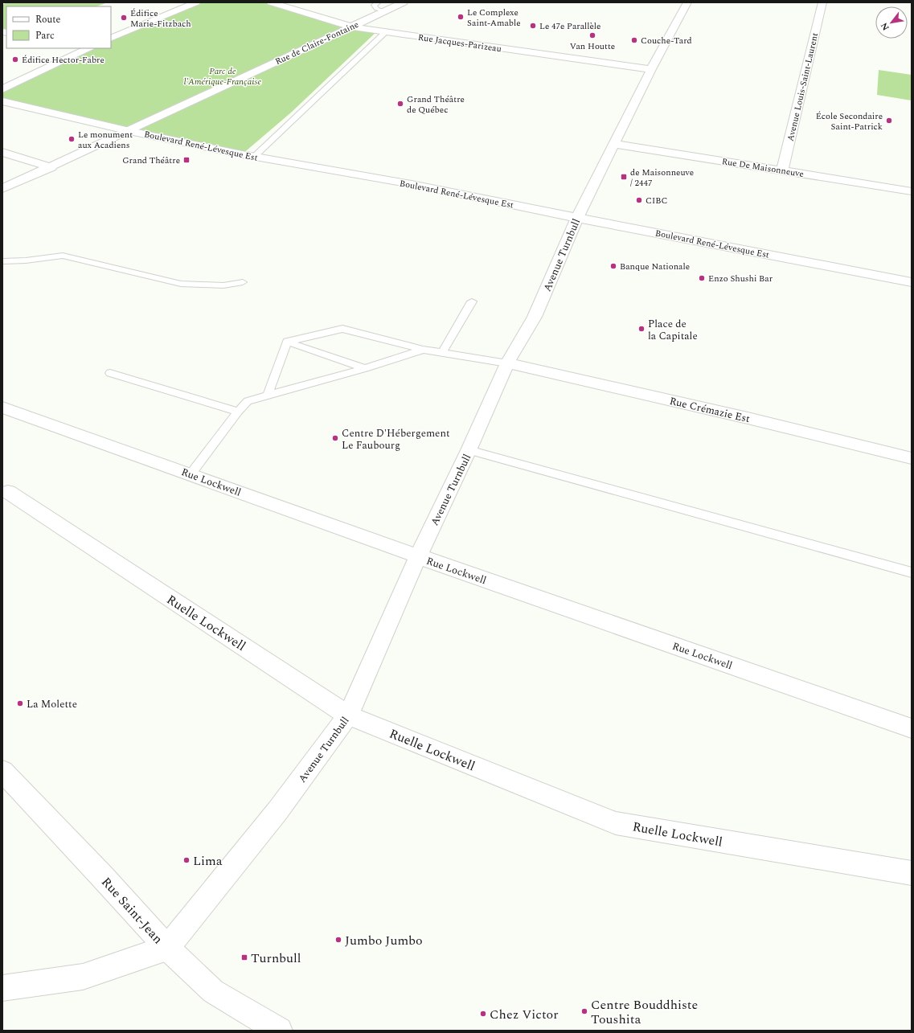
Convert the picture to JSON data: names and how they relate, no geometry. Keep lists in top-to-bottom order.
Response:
{
  "streets": {
    "street": [
      "Rue de Claire-Fontaine",
      "Rue Jacques-Parizeau",
      "Avenue Louis-Saint-Laurent",
      "Boulevard René-Lévesque Est",
      "Rue De Maisonneuve",
      "Avenue Turnbull",
      "Rue Crémazie Est",
      "Rue Lockwell",
      "Ruelle Lockwell",
      "Rue Saint-Jean"
    ]
  },
  "crossings": [
    ["Rue de Claire-Fontaine", "Rue Jacques-Parizeau"],
    ["Rue de Claire-Fontaine", "Boulevard René-Lévesque Est"],
    ["Rue Jacques-Parizeau", "Avenue Turnbull"],
    ["Avenue Louis-Saint-Laurent", "Rue De Maisonneuve"],
    ["Boulevard René-Lévesque Est", "Avenue Turnbull"],
    ["Rue De Maisonneuve", "Avenue Turnbull"],
    ["Avenue Turnbull", "Rue Crémazie Est"],
    ["Avenue Turnbull", "Rue Lockwell"],
    ["Avenue Turnbull", "Ruelle Lockwell"],
    ["Avenue Turnbull", "Rue Saint-Jean"]
  ],
  "parks": ["Parc de l'Amérique-Française"],
  "places": {
    "other": [
      "Le Complexe Saint-Amable",
      "Édifice Marie-Fitzbach",
      "Le 47e Parallèle",
      "Van Houtte",
      "Couche-Tard",
      "Édifice Hector-Fabre",
      "Grand Théâtre de Québec",
      "École Secondaire Saint-Patrick",
      "Le monument aux Acadiens",
      "CIBC",
      "Banque Nationale",
      "Enzo Shushi Bar",
      "Place de la Capitale",
      "Centre D'Hébergement Le Faubourg",
      "La Molette",
      "Lima",
      "Jumbo Jumbo",
      "Centre Bouddhiste Toushita",
      "Chez Victor"
    ],
    "transit": ["Grand Théâtre", "de Maisonneuve / 2447", "Turnbull"]
  },
  "legend": ["Route", "Parc"],
  "north": "bottom left"
}
